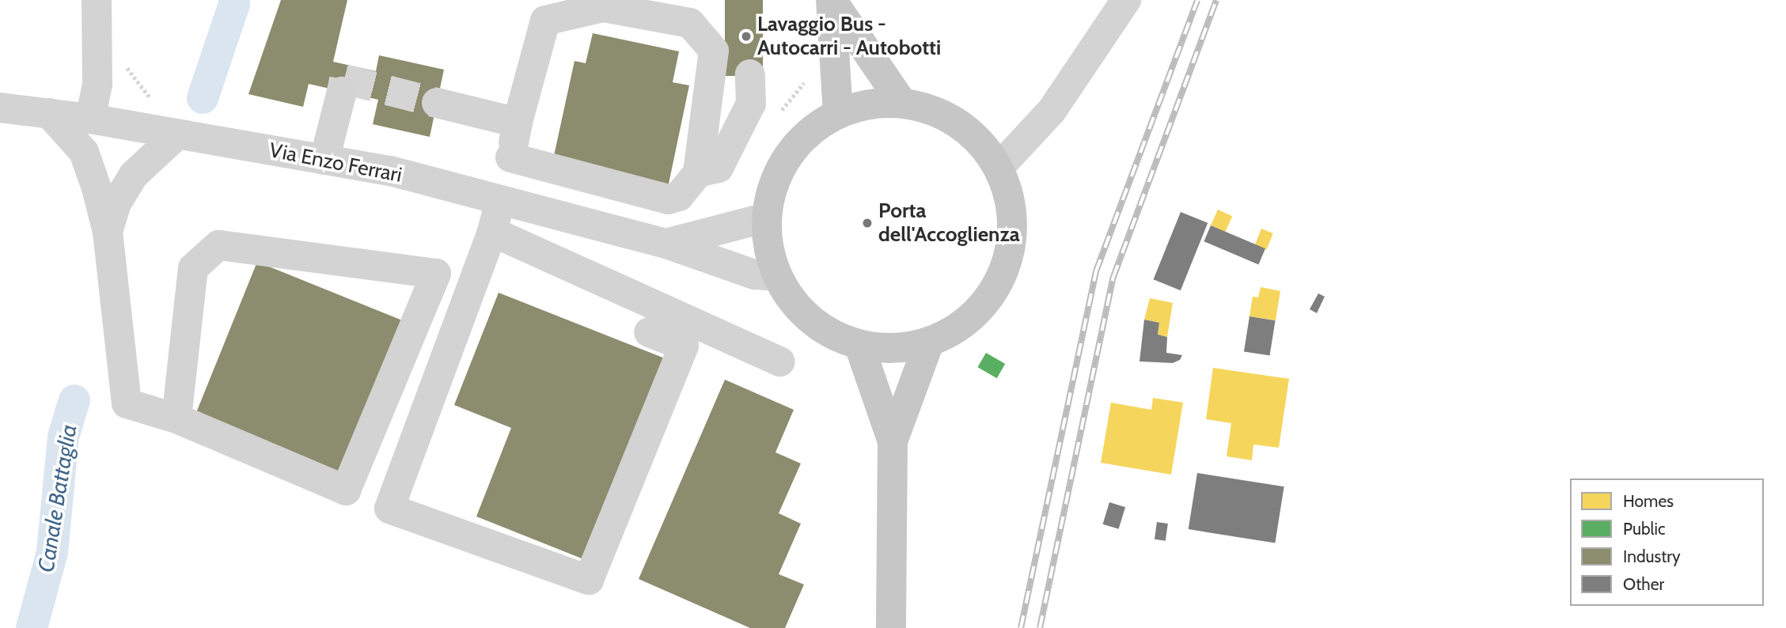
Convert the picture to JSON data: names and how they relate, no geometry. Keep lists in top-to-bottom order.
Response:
{
  "streets": {
    "street": ["Via Enzo Ferrari"]
  },
  "water": ["Canale Battaglia"],
  "places": ["Lavaggio Bus - Autocarri - Autobotti", "Porta dell'Accoglienza"],
  "legend": [
    "Homes",
    "Public",
    "Industry",
    "Other"
  ]
}
